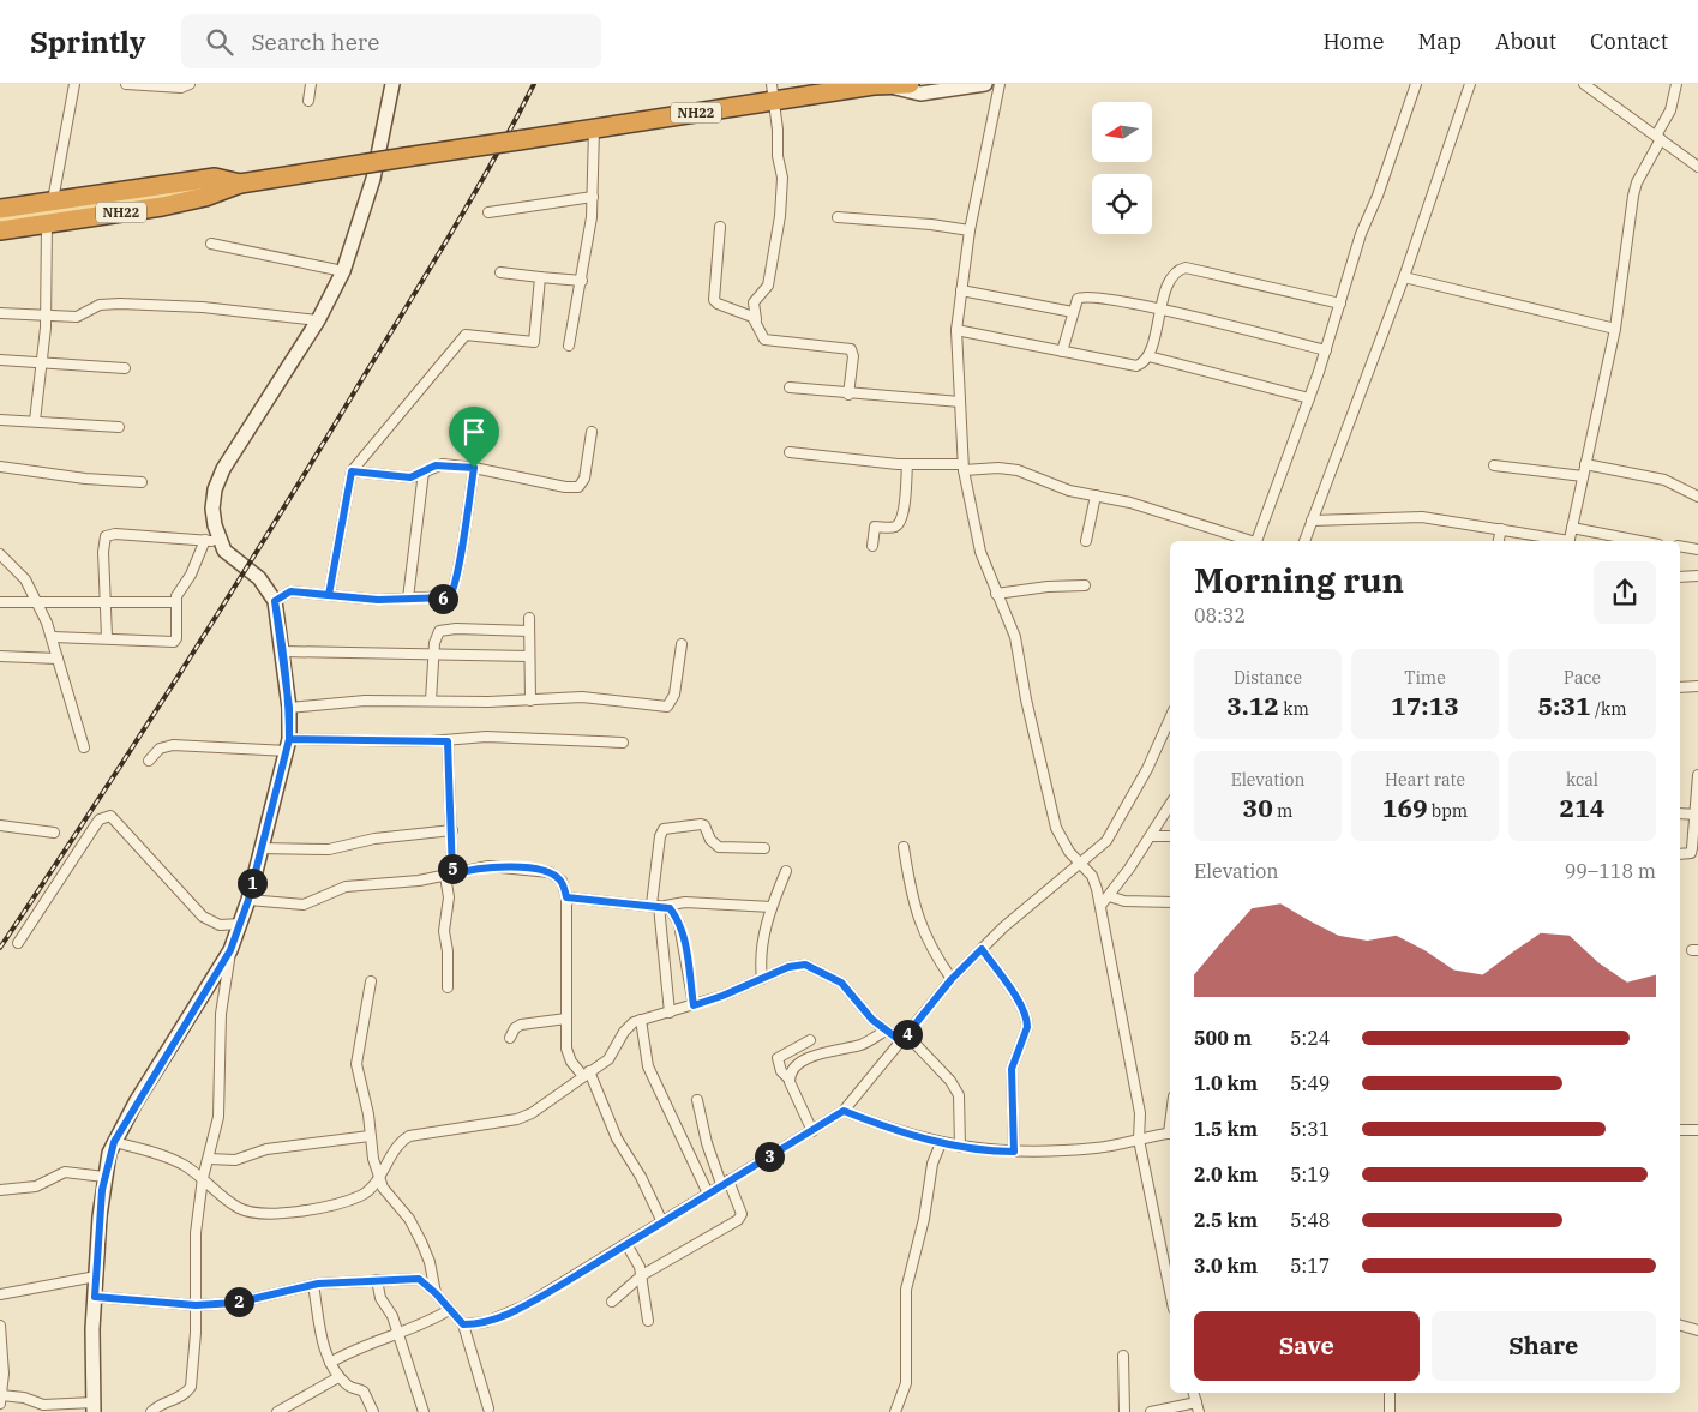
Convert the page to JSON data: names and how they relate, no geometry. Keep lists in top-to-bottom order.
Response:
{
  "streets": {
    "highway": ["NH22"]
  },
  "north": "left",
  "page": {
    "header": "Sprintly",
    "search": "Search here",
    "nav": [
      "Home",
      "Map",
      "About",
      "Contact"
    ],
    "heading": ["Morning run", "08:32"],
    "pins": [
      "6",
      "5",
      "1",
      "4",
      "3",
      "2"
    ],
    "stats": [
      ["Distance", "3.12 km"],
      ["Time", "17:13"],
      ["Pace", "5:31 /km"],
      ["Elevation", "30 m"],
      ["Heart rate", "169 bpm"],
      ["kcal", "214"]
    ],
    "chart": ["Elevation", "99–118 m"],
    "list": [
      {
        "name": "500 m",
        "note": "5:24"
      },
      {
        "name": "1.0 km",
        "note": "5:49"
      },
      {
        "name": "1.5 km",
        "note": "5:31"
      },
      {
        "name": "2.0 km",
        "note": "5:19"
      },
      {
        "name": "2.5 km",
        "note": "5:48"
      },
      {
        "name": "3.0 km",
        "note": "5:17"
      }
    ],
    "buttons": ["Save", "Share"]
  }
}
